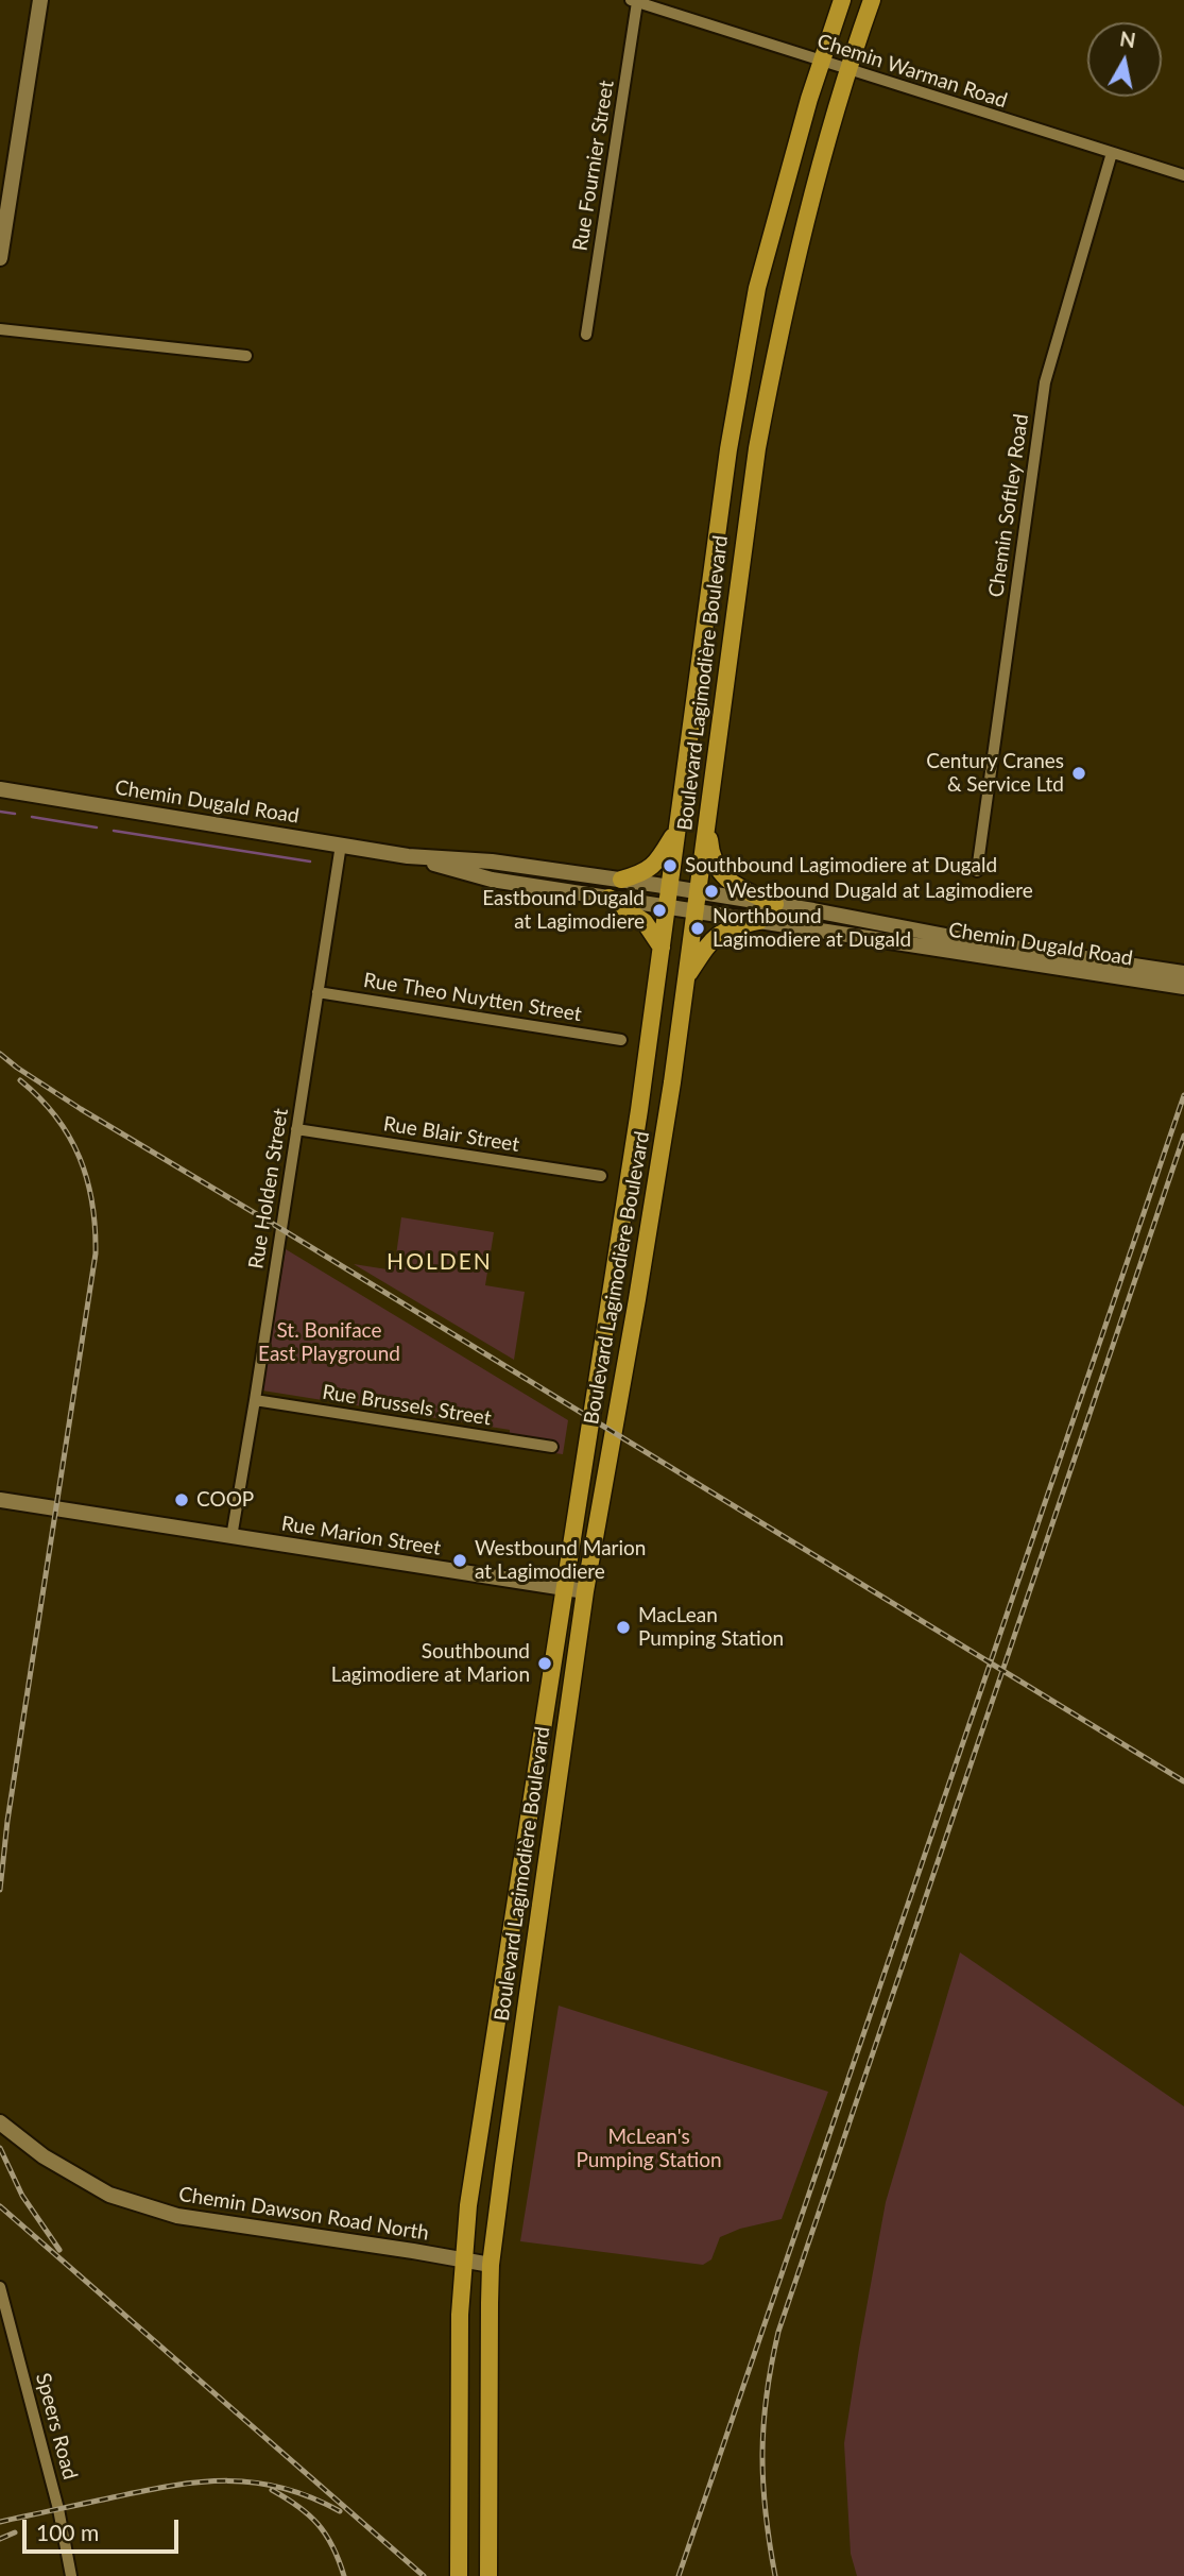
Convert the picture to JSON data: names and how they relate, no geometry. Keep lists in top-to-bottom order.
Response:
{
  "streets": {
    "main road": ["Boulevard Lagimodière Boulevard"],
    "street": [
      "Chemin Warman Road",
      "Rue Fournier Street",
      "Chemin Softley Road",
      "Chemin Dugald Road",
      "Rue Theo Nuytten Street",
      "Rue Blair Street",
      "Rue Holden Street",
      "Rue Brussels Street",
      "Rue Marion Street",
      "Chemin Dawson Road North",
      "Speers Road"
    ]
  },
  "crossings": [
    ["Chemin Warman Road", "Rue Fournier Street"],
    ["Chemin Warman Road", "Chemin Softley Road"],
    ["Chemin Warman Road", "Boulevard Lagimodière Boulevard"],
    ["Boulevard Lagimodière Boulevard", "Chemin Dugald Road"],
    ["Boulevard Lagimodière Boulevard", "Rue Marion Street"],
    ["Boulevard Lagimodière Boulevard", "Chemin Dawson Road North"],
    ["Chemin Dugald Road", "Rue Holden Street"],
    ["Rue Theo Nuytten Street", "Rue Holden Street"],
    ["Rue Blair Street", "Rue Holden Street"],
    ["Rue Holden Street", "Rue Brussels Street"],
    ["Rue Holden Street", "Rue Marion Street"]
  ],
  "districts": ["HOLDEN"],
  "parks": ["St. Boniface East Playground", "McLean's Pumping Station"],
  "places": [
    "Century Cranes & Service Ltd",
    "Southbound Lagimodiere at Dugald",
    "Westbound Dugald at Lagimodiere",
    "Eastbound Dugald at Lagimodiere",
    "Northbound Lagimodiere at Dugald",
    "COOP",
    "Westbound Marion at Lagimodiere",
    "MacLean Pumping Station",
    "Southbound Lagimodiere at Marion"
  ],
  "scale_bar": "100 m",
  "north": "top"
}
